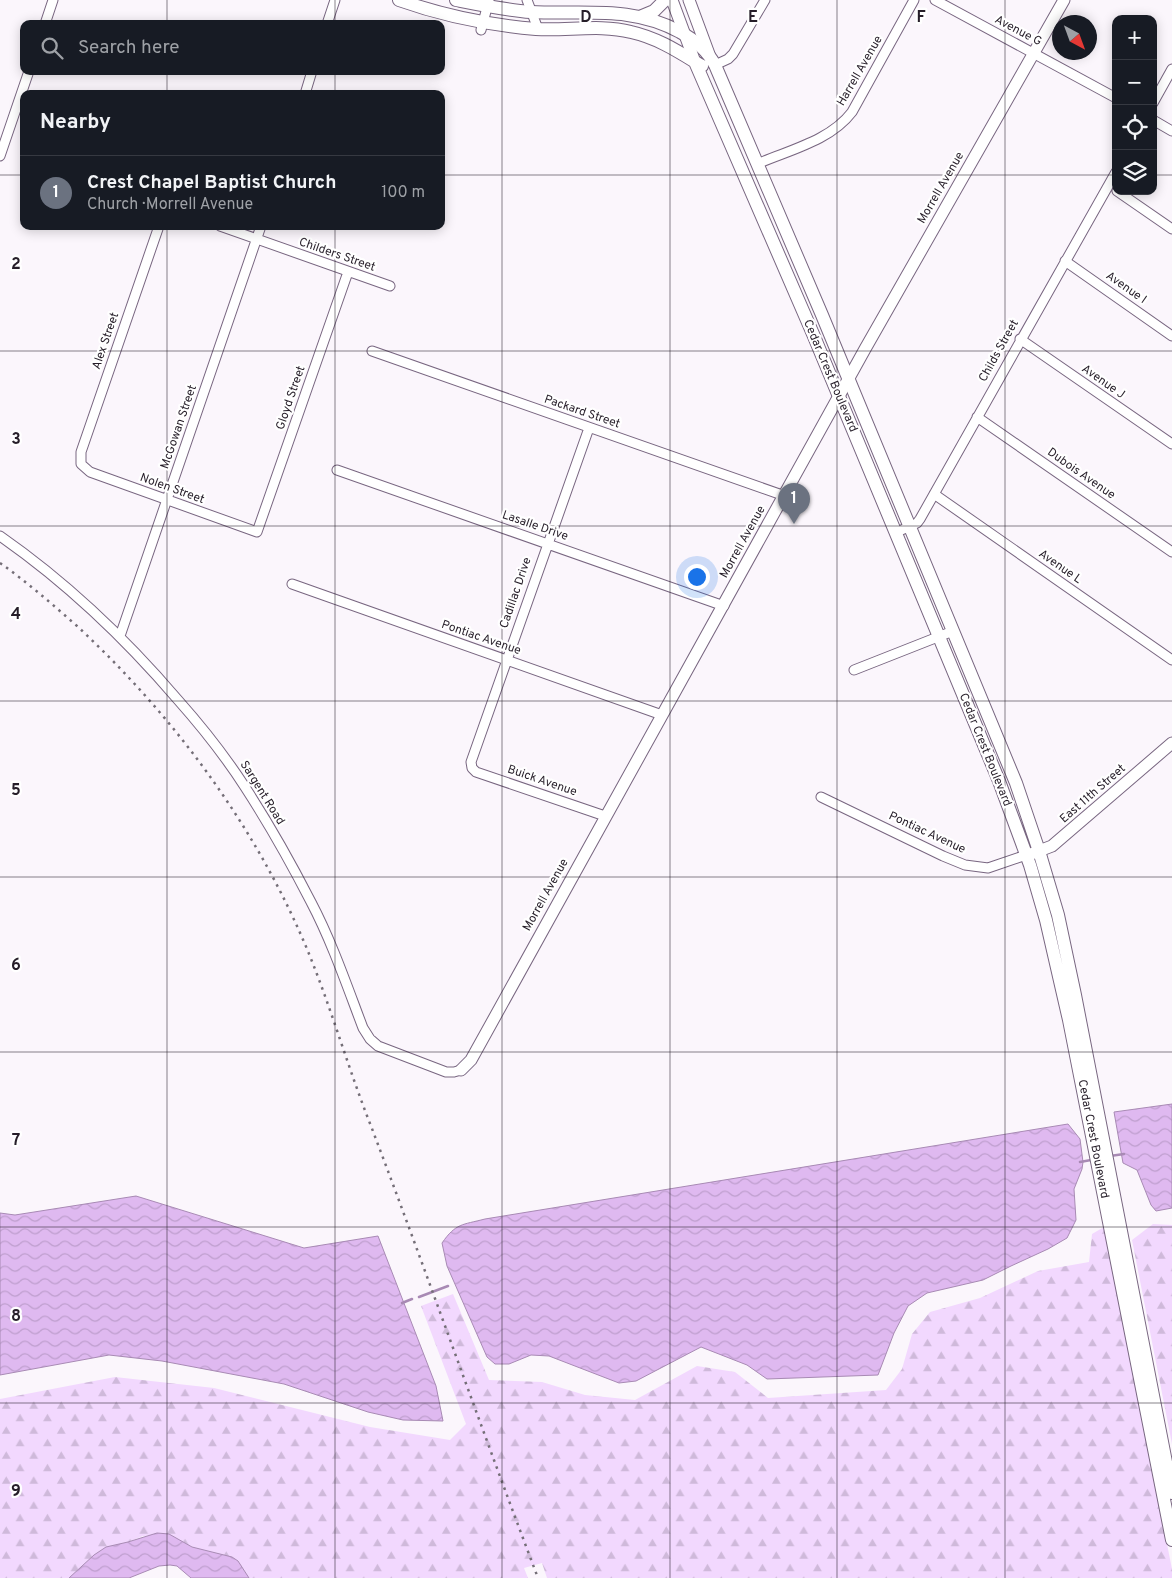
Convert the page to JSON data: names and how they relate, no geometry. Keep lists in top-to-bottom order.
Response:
{
  "streets": {
    "main road": ["Cedar Crest Boulevard"],
    "street": [
      "Avenue G",
      "Harrell Avenue",
      "Morrell Avenue",
      "Childers Street",
      "Avenue I",
      "Alex Street",
      "Childs Street",
      "Avenue J",
      "Gloyd Street",
      "Packard Street",
      "McGowan Street",
      "Dubois Avenue",
      "Nolen Street",
      "Lasalle Drive",
      "Avenue L",
      "Cadillac Drive",
      "Pontiac Avenue",
      "Buick Avenue",
      "Sargent Road",
      "East 11th Street"
    ]
  },
  "crossings": [
    ["Avenue G", "Morrell Avenue"],
    ["Harrell Avenue", "Cedar Crest Boulevard"],
    ["Morrell Avenue", "Cedar Crest Boulevard"],
    ["Morrell Avenue", "Packard Street"],
    ["Morrell Avenue", "Lasalle Drive"],
    ["Morrell Avenue", "Pontiac Avenue"],
    ["Morrell Avenue", "Buick Avenue"],
    ["Morrell Avenue", "Sargent Road"],
    ["Childers Street", "Gloyd Street"],
    ["Childers Street", "McGowan Street"],
    ["Avenue I", "Childs Street"],
    ["Alex Street", "Nolen Street"],
    ["Childs Street", "Cedar Crest Boulevard"],
    ["Childs Street", "Avenue J"],
    ["Childs Street", "Dubois Avenue"],
    ["Childs Street", "Avenue L"],
    ["Cedar Crest Boulevard", "Pontiac Avenue"],
    ["Cedar Crest Boulevard", "East 11th Street"],
    ["Gloyd Street", "Nolen Street"],
    ["Packard Street", "Cadillac Drive"],
    ["McGowan Street", "Nolen Street"],
    ["McGowan Street", "Sargent Road"],
    ["Lasalle Drive", "Cadillac Drive"],
    ["Cadillac Drive", "Pontiac Avenue"],
    ["Cadillac Drive", "Buick Avenue"],
    ["Pontiac Avenue", "East 11th Street"]
  ],
  "north": "bottom right",
  "page": {
    "map_buttons": ["+", "−"],
    "search": "Search here",
    "heading": "Nearby",
    "list": [
      {
        "mark": "1",
        "name": "Crest Chapel Baptist Church",
        "note": "Church · Morrell Avenue",
        "value": "100 m"
      }
    ],
    "pins": "1"
  },
  "grid": {
    "columns": ["D", "E", "F"],
    "rows": [
      "2",
      "3",
      "4",
      "5",
      "6",
      "7",
      "8",
      "9"
    ]
  }
}
